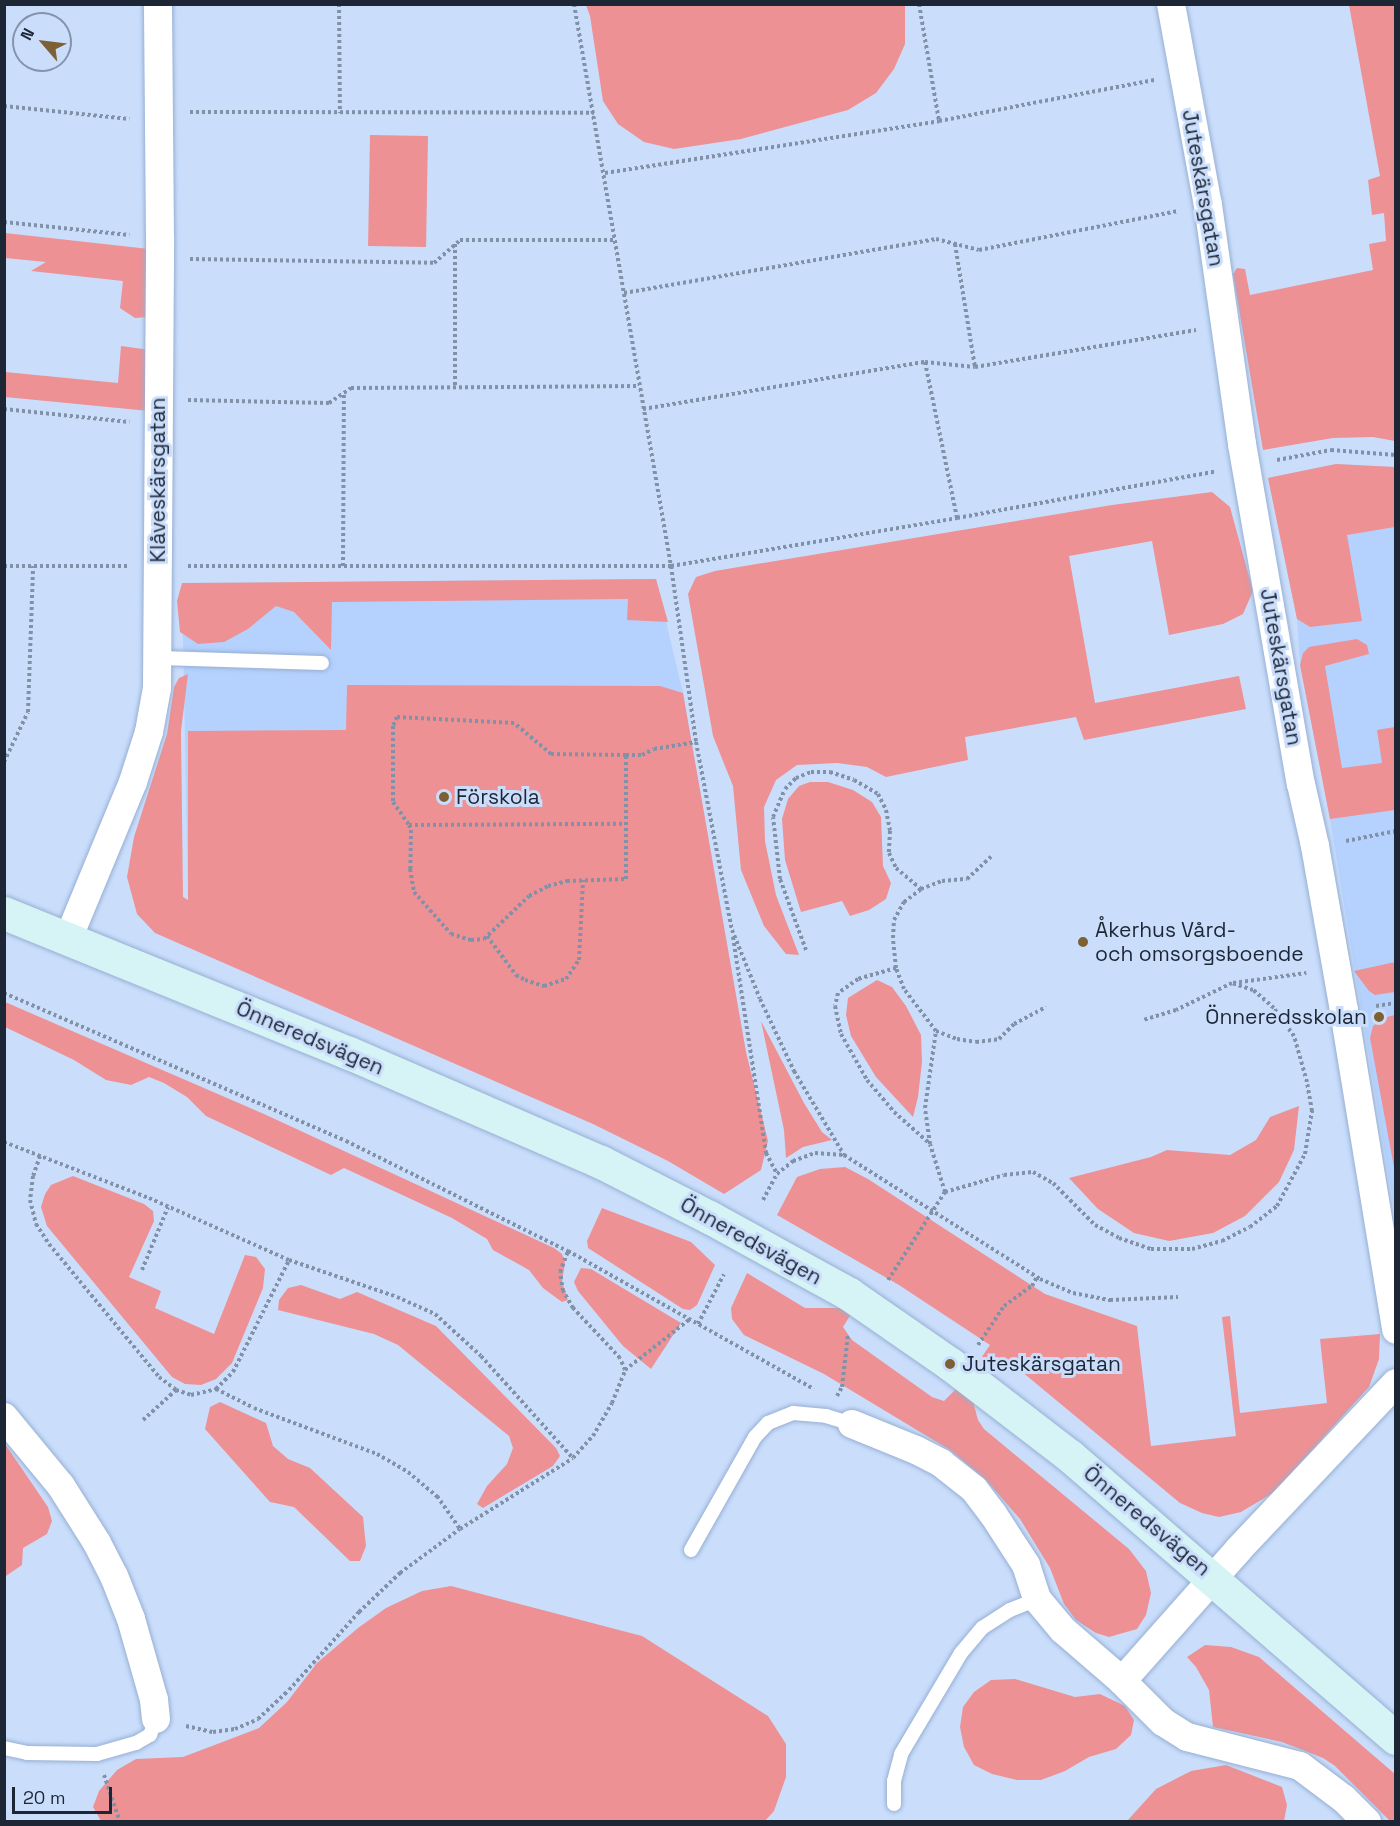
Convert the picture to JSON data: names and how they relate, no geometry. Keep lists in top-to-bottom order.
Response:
{
  "streets": {
    "street": ["Juteskärsgatan", "Klåveskärsgatan", "Önneredsvägen"]
  },
  "crossings": [
    ["Klåveskärsgatan", "Önneredsvägen"]
  ],
  "places": [
    "Förskola",
    "Åkerhus Vård- och omsorgsboende",
    "Önneredsskolan",
    "Juteskärsgatan"
  ],
  "scale_bar": "20 m",
  "north": "top left"
}
